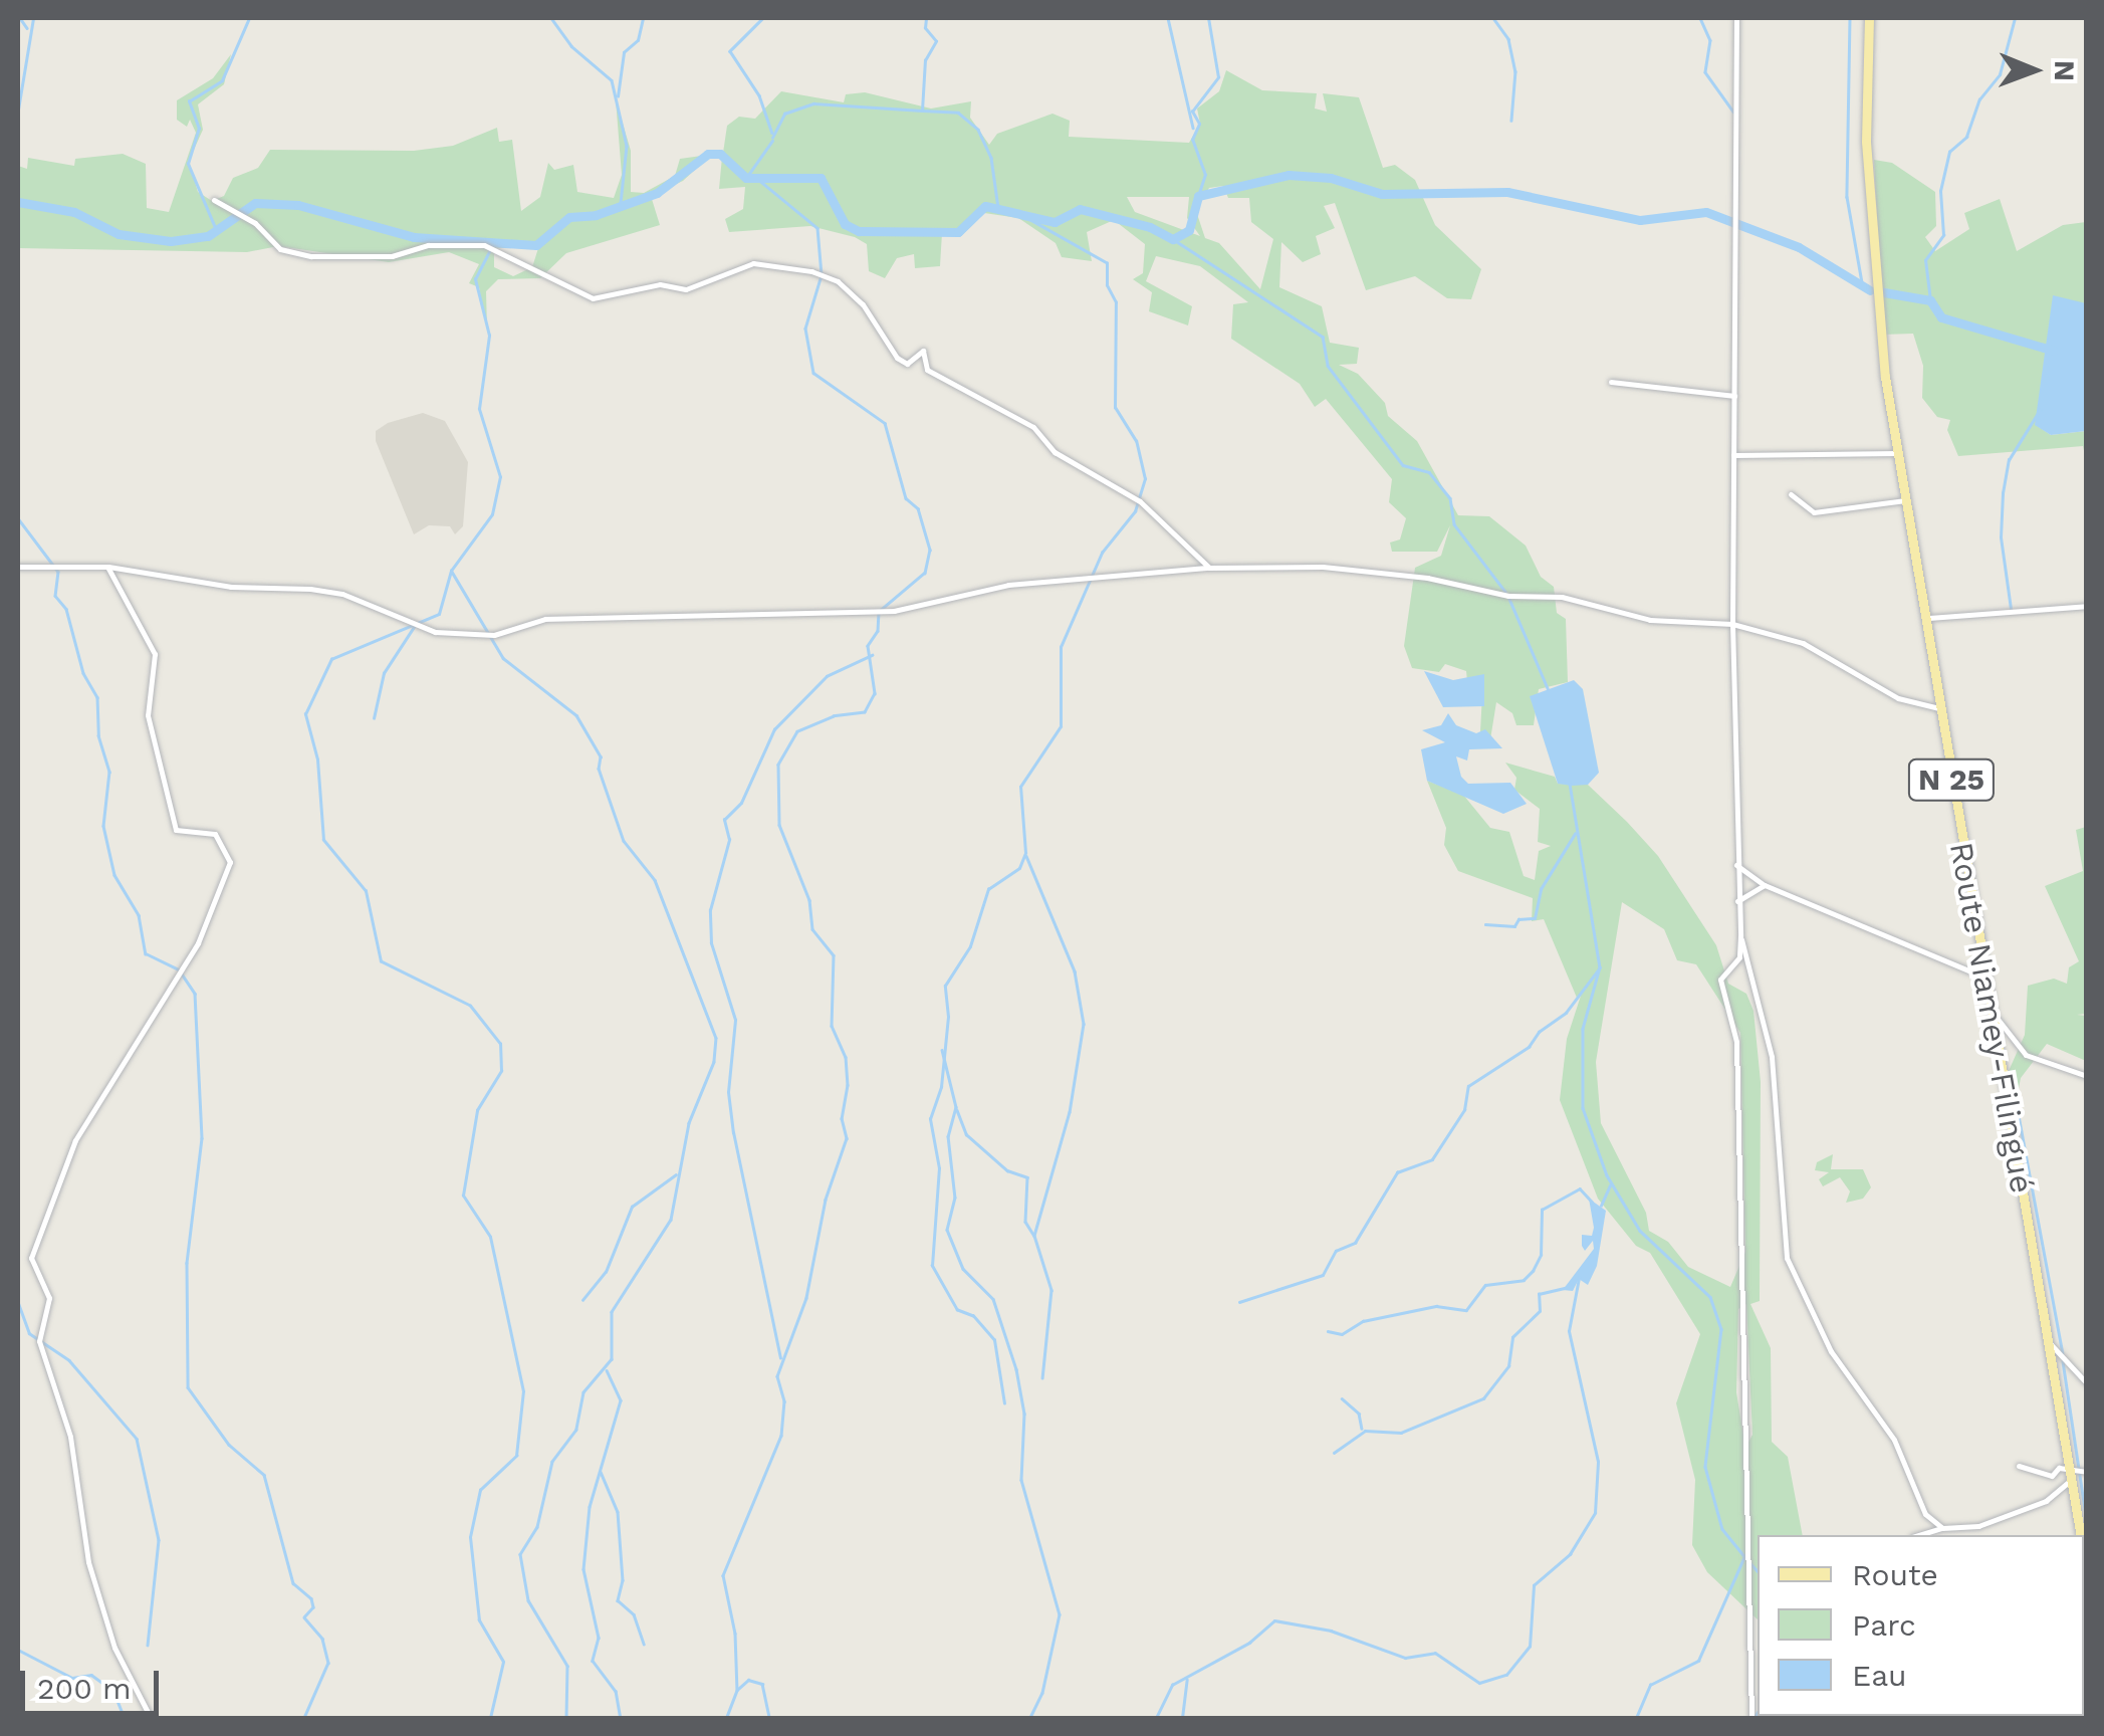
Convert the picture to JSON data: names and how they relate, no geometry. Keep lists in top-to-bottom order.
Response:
{
  "streets": {
    "main road": ["N 25", "Route Niamey-Filingué"]
  },
  "legend": ["Route", "Parc", "Eau"],
  "scale_bar": "200 m",
  "north": "right"
}
